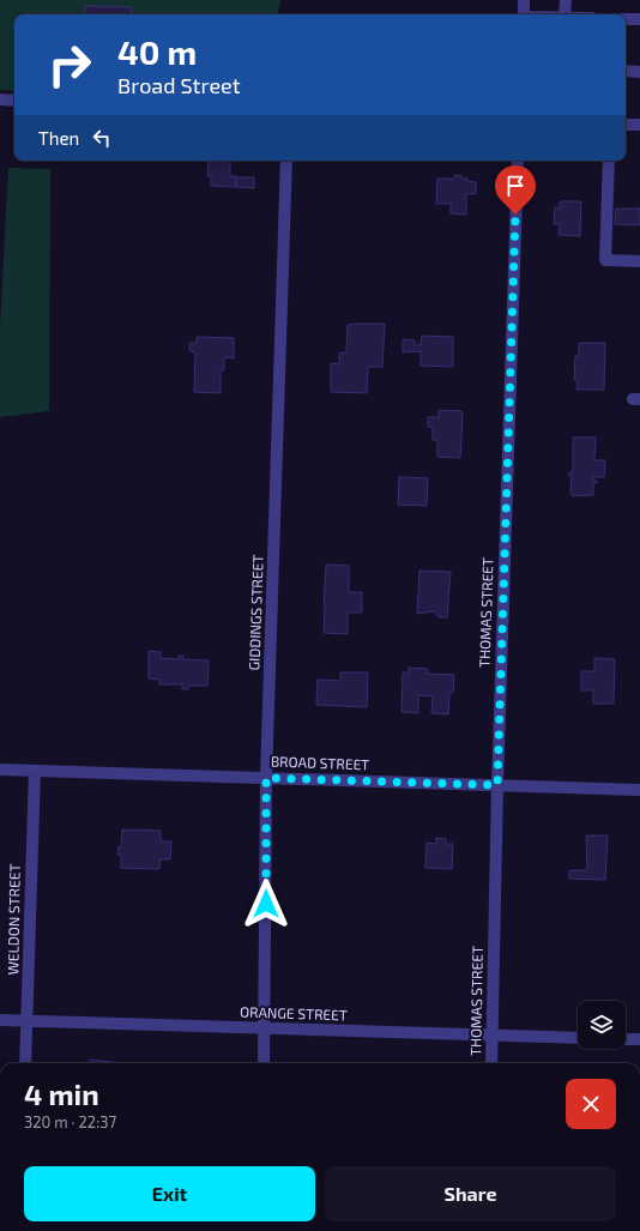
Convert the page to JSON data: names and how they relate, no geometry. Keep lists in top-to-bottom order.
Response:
{
  "streets": {
    "street": [
      "GIDDINGS STREET",
      "THOMAS STREET",
      "BROAD STREET",
      "WELDON STREET",
      "ORANGE STREET"
    ]
  },
  "crossings": [
    ["GIDDINGS STREET", "BROAD STREET"],
    ["GIDDINGS STREET", "ORANGE STREET"],
    ["THOMAS STREET", "BROAD STREET"],
    ["THOMAS STREET", "ORANGE STREET"],
    ["BROAD STREET", "WELDON STREET"],
    ["WELDON STREET", "ORANGE STREET"]
  ],
  "page": {
    "turn": ["40 m", "Broad Street"],
    "then": "Then",
    "heading": ["4 min", "320 m · 22:37"],
    "buttons": ["Exit", "Share"]
  }
}
